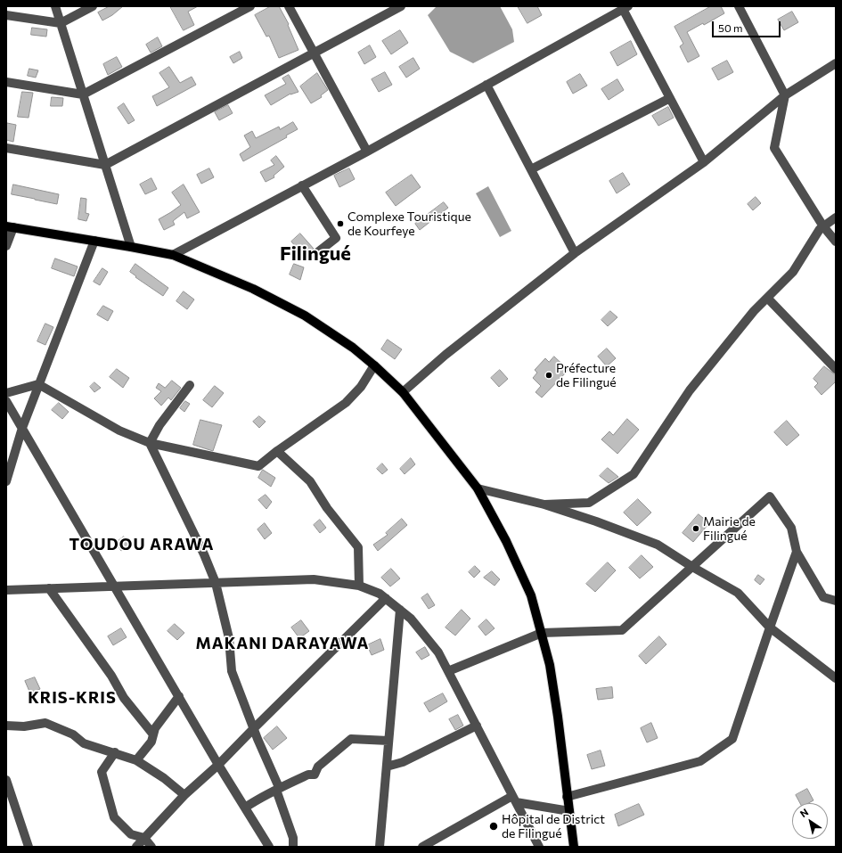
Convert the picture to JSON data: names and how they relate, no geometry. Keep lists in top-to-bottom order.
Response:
{
  "districts": [
    "Filingué",
    "TOUDOU ARAWA",
    "MAKANI DARAYAWA",
    "KRIS-KRIS"
  ],
  "places": [
    "Complexe Touristique de Kourfeye",
    "Préfecture de Filingué",
    "Mairie de Filingué",
    "Hôpital de District de Filingué"
  ],
  "scale_bar": "50 m",
  "north": "top left"
}
